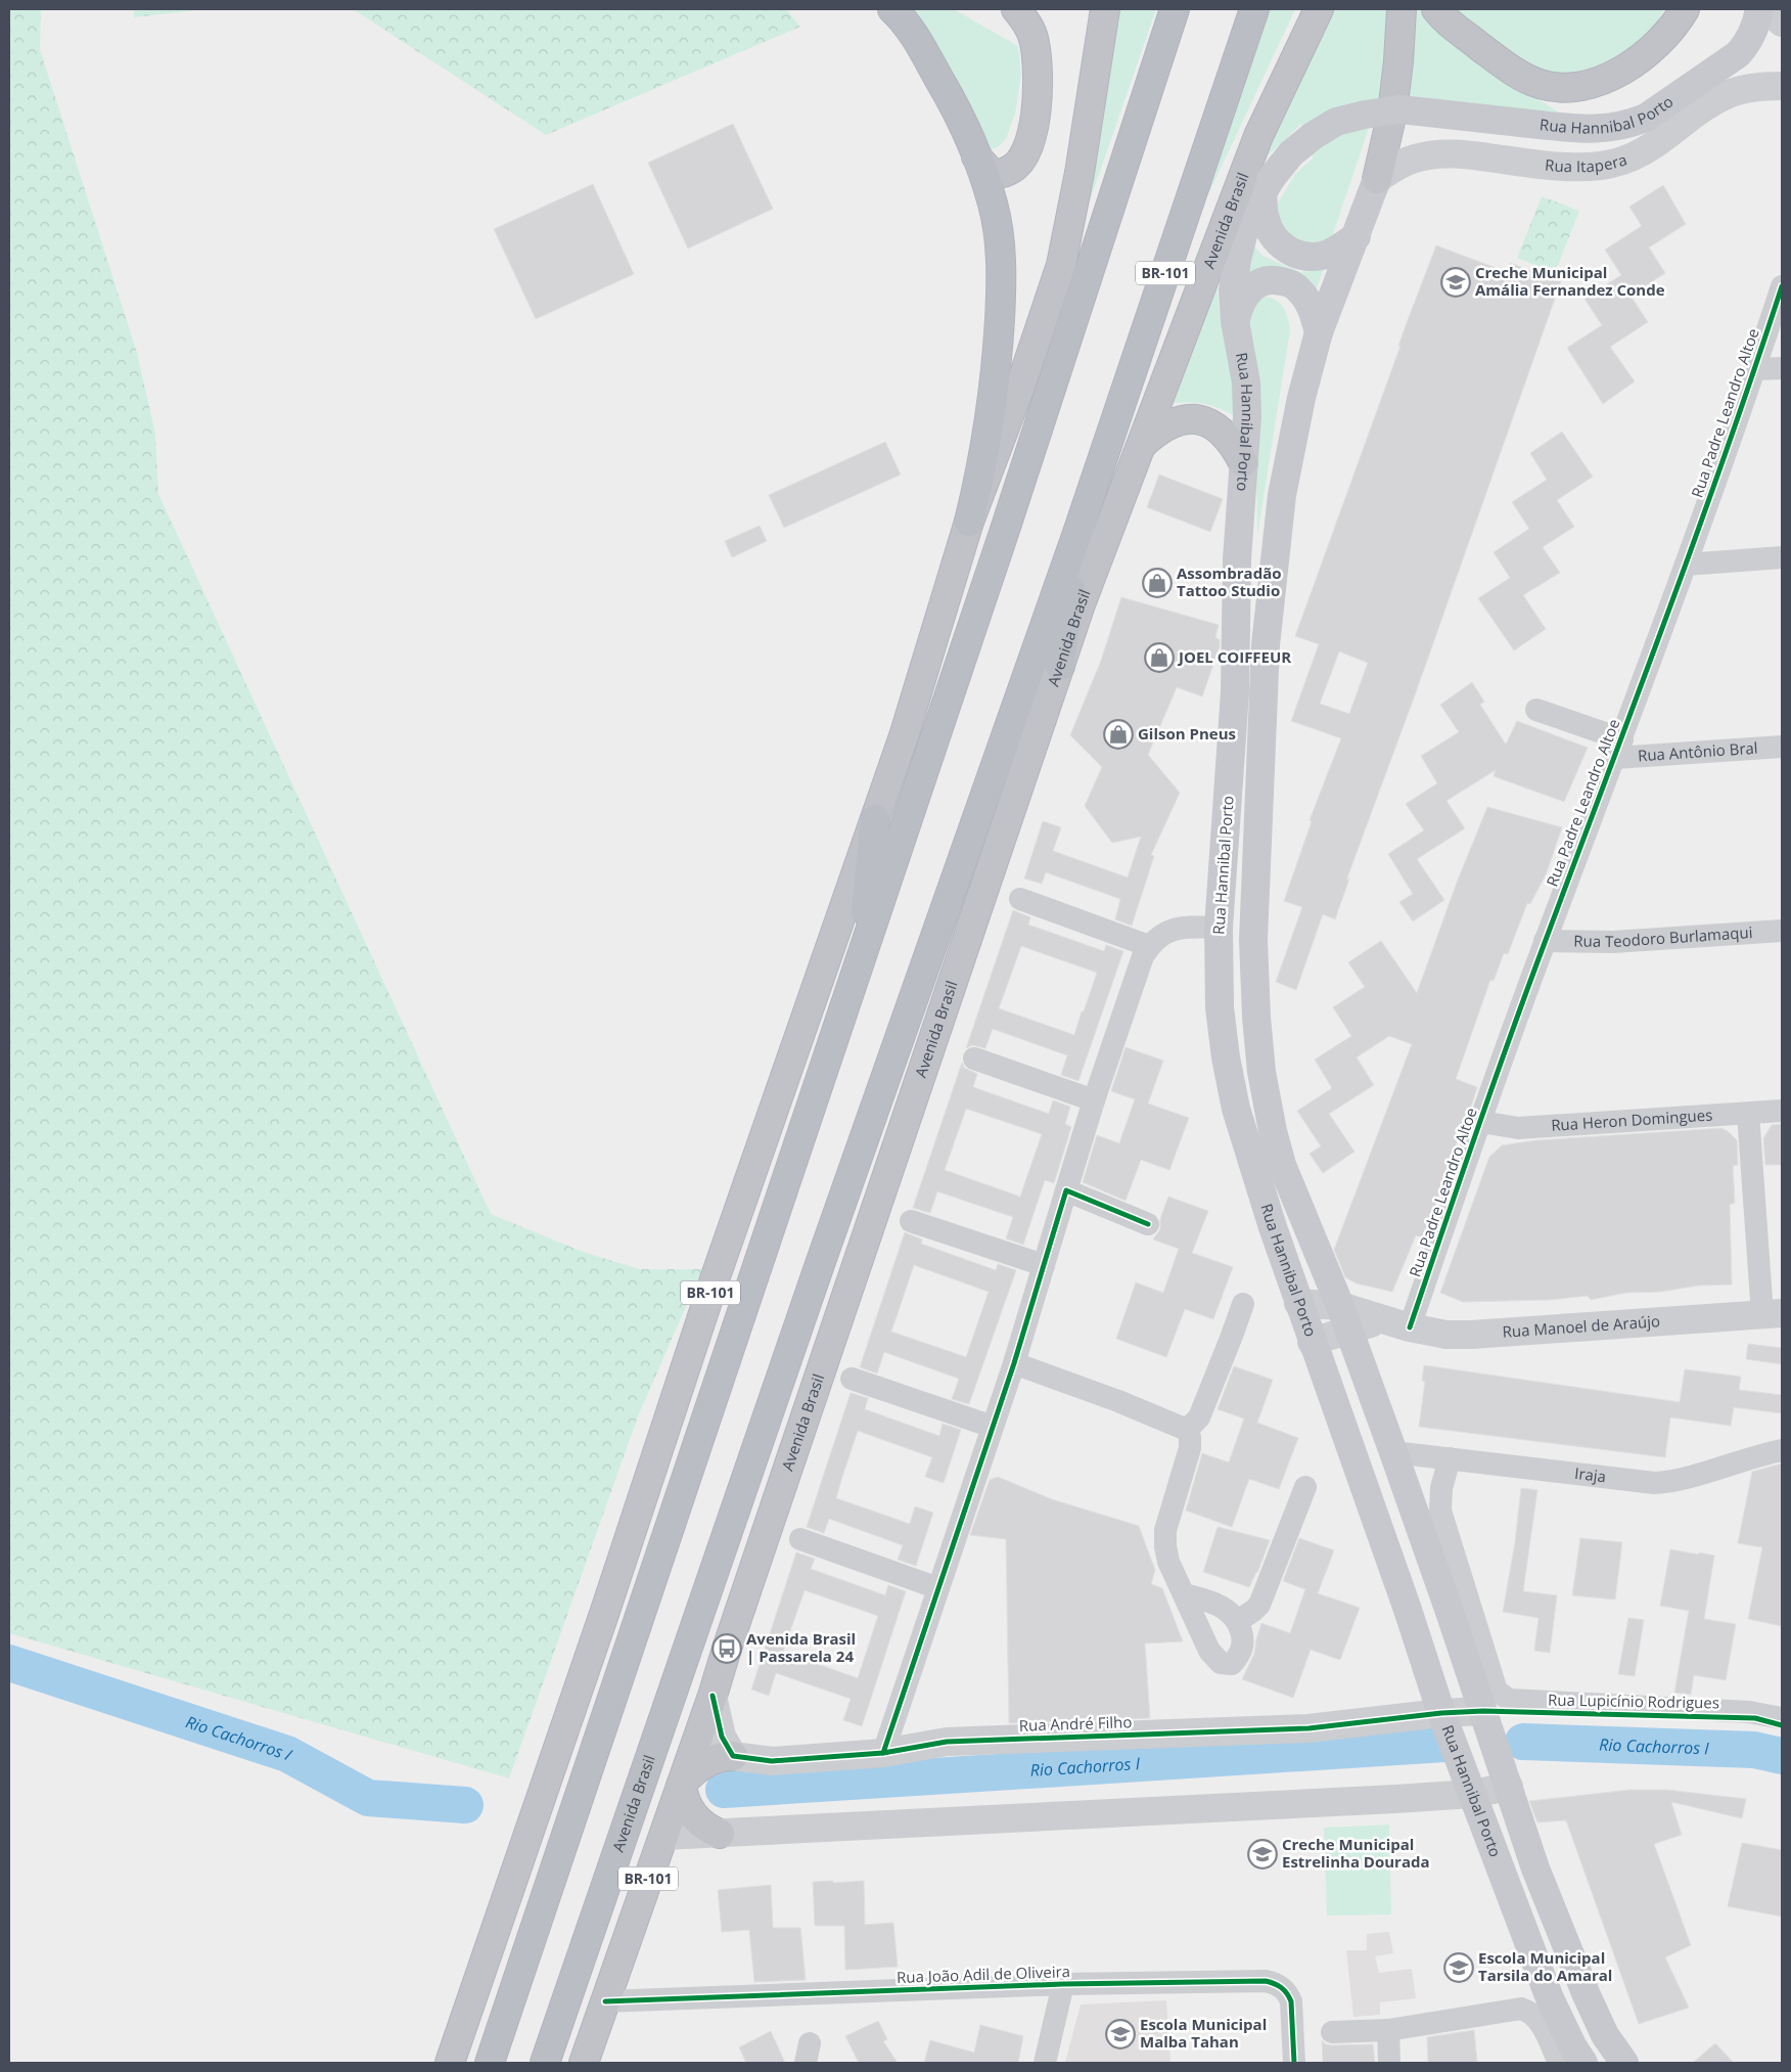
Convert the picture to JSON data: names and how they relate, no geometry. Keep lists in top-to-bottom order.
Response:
{
  "streets": {
    "highway": ["Avenida Brasil", "BR-101"],
    "main road": ["Rua Hannibal Porto"],
    "street": [
      "Rua Itapera",
      "Rua Padre Leandro Altoe",
      "Rua Antônio Bral",
      "Rua Teodoro Burlamaqui",
      "Rua Heron Domingues",
      "Rua Manoel de Araújo",
      "Iraja",
      "Rua Lupicínio Rodrigues",
      "Rua André Filho",
      "Rua João Adil de Oliveira"
    ]
  },
  "crossings": [
    ["Rua Hannibal Porto", "Rua Itapera"],
    ["Rua Hannibal Porto", "Rua Manoel de Araújo"],
    ["Rua Hannibal Porto", "Iraja"],
    ["Rua Hannibal Porto", "Rua Lupicínio Rodrigues"],
    ["Rua Hannibal Porto", "Rua André Filho"],
    ["Avenida Brasil", "Rua João Adil de Oliveira"],
    ["Rua Padre Leandro Altoe", "Rua Antônio Bral"],
    ["Rua Padre Leandro Altoe", "Rua Teodoro Burlamaqui"],
    ["Rua Padre Leandro Altoe", "Rua Heron Domingues"],
    ["Rua Padre Leandro Altoe", "Rua Manoel de Araújo"],
    ["Rua Lupicínio Rodrigues", "Rua André Filho"]
  ],
  "water": ["Rio Cachorros I"],
  "places": {
    "school or university": [
      "Creche Municipal Amália Fernandez Conde",
      "Creche Municipal Estrelinha Dourada",
      "Escola Municipal Tarsila do Amaral",
      "Escola Municipal Malba Tahan"
    ],
    "shop": ["Assombradão Tattoo Studio", "JOEL COIFFEUR", "Gilson Pneus"],
    "bus stop": ["Avenida Brasil | Passarela 24"]
  }
}
